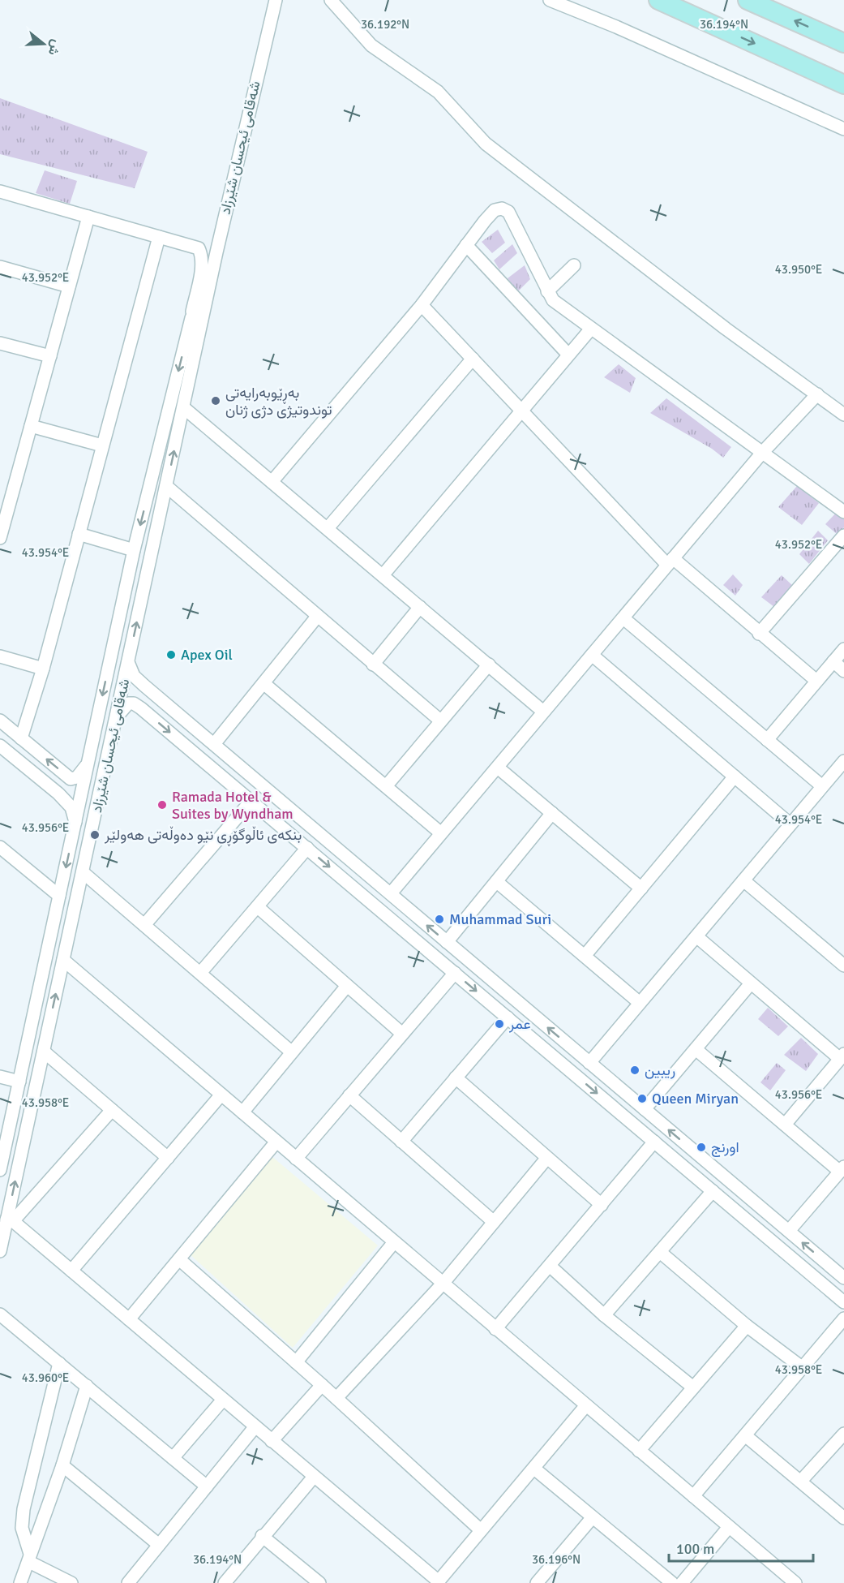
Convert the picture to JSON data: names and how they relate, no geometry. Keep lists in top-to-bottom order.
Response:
{
  "streets": {
    "street": ["شەقامی ئیحسان شێرزاد"]
  },
  "places": [
    "بەڕێوبەرایەتی توندوتیژی دژی ژنان",
    "Apex Oil",
    "Ramada Hotel & Suites by Wyndham",
    "بنکەی ئاڵوگۆڕی نێو دەوڵەتی هەولێر",
    "Muhammad Suri",
    "عمر",
    "ريبين",
    "Queen Miryan",
    "اورنج"
  ],
  "scale_bar": "100 m",
  "north": "right",
  "coordinates": [
    "36.192°N",
    "36.194°N",
    "43.950°E",
    "43.952°E",
    "43.954°E",
    "43.956°E",
    "43.958°E",
    "43.960°E",
    "36.196°N"
  ]
}
